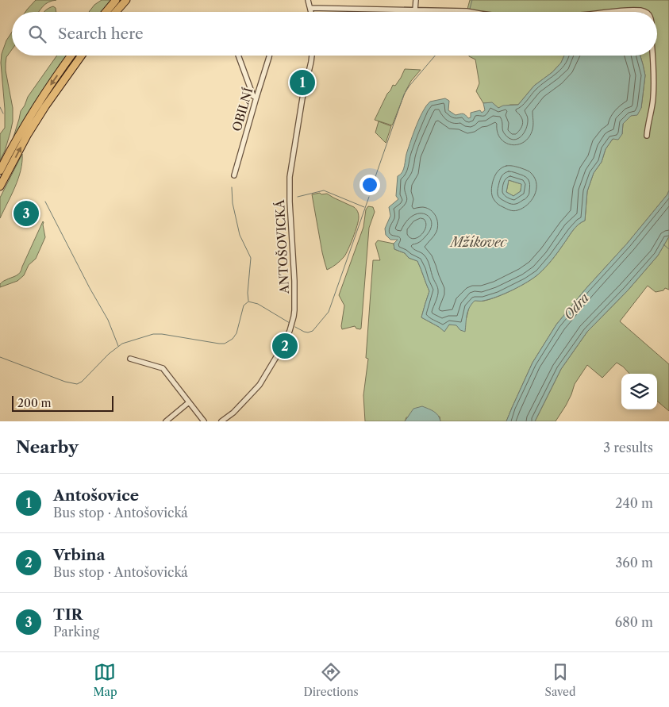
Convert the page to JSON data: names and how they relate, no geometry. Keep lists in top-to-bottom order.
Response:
{
  "streets": {
    "street": ["OBILNÍ", "ANTOŠOVICKÁ"]
  },
  "water": ["Mžíkovec", "Odra"],
  "scale_bar": "200 m",
  "page": {
    "search": "Search here",
    "pins": ["1", "3", "2"],
    "scale": "200 m",
    "heading": ["Nearby", "3 results"],
    "list": [
      {
        "mark": "1",
        "name": "Antošovice",
        "note": "Bus stop · Antošovická",
        "value": "240 m"
      },
      {
        "mark": "2",
        "name": "Vrbina",
        "note": "Bus stop · Antošovická",
        "value": "360 m"
      },
      {
        "mark": "3",
        "name": "TIR",
        "note": "Parking",
        "value": "680 m"
      }
    ],
    "nav": ["Map", "Directions", "Saved"]
  }
}
